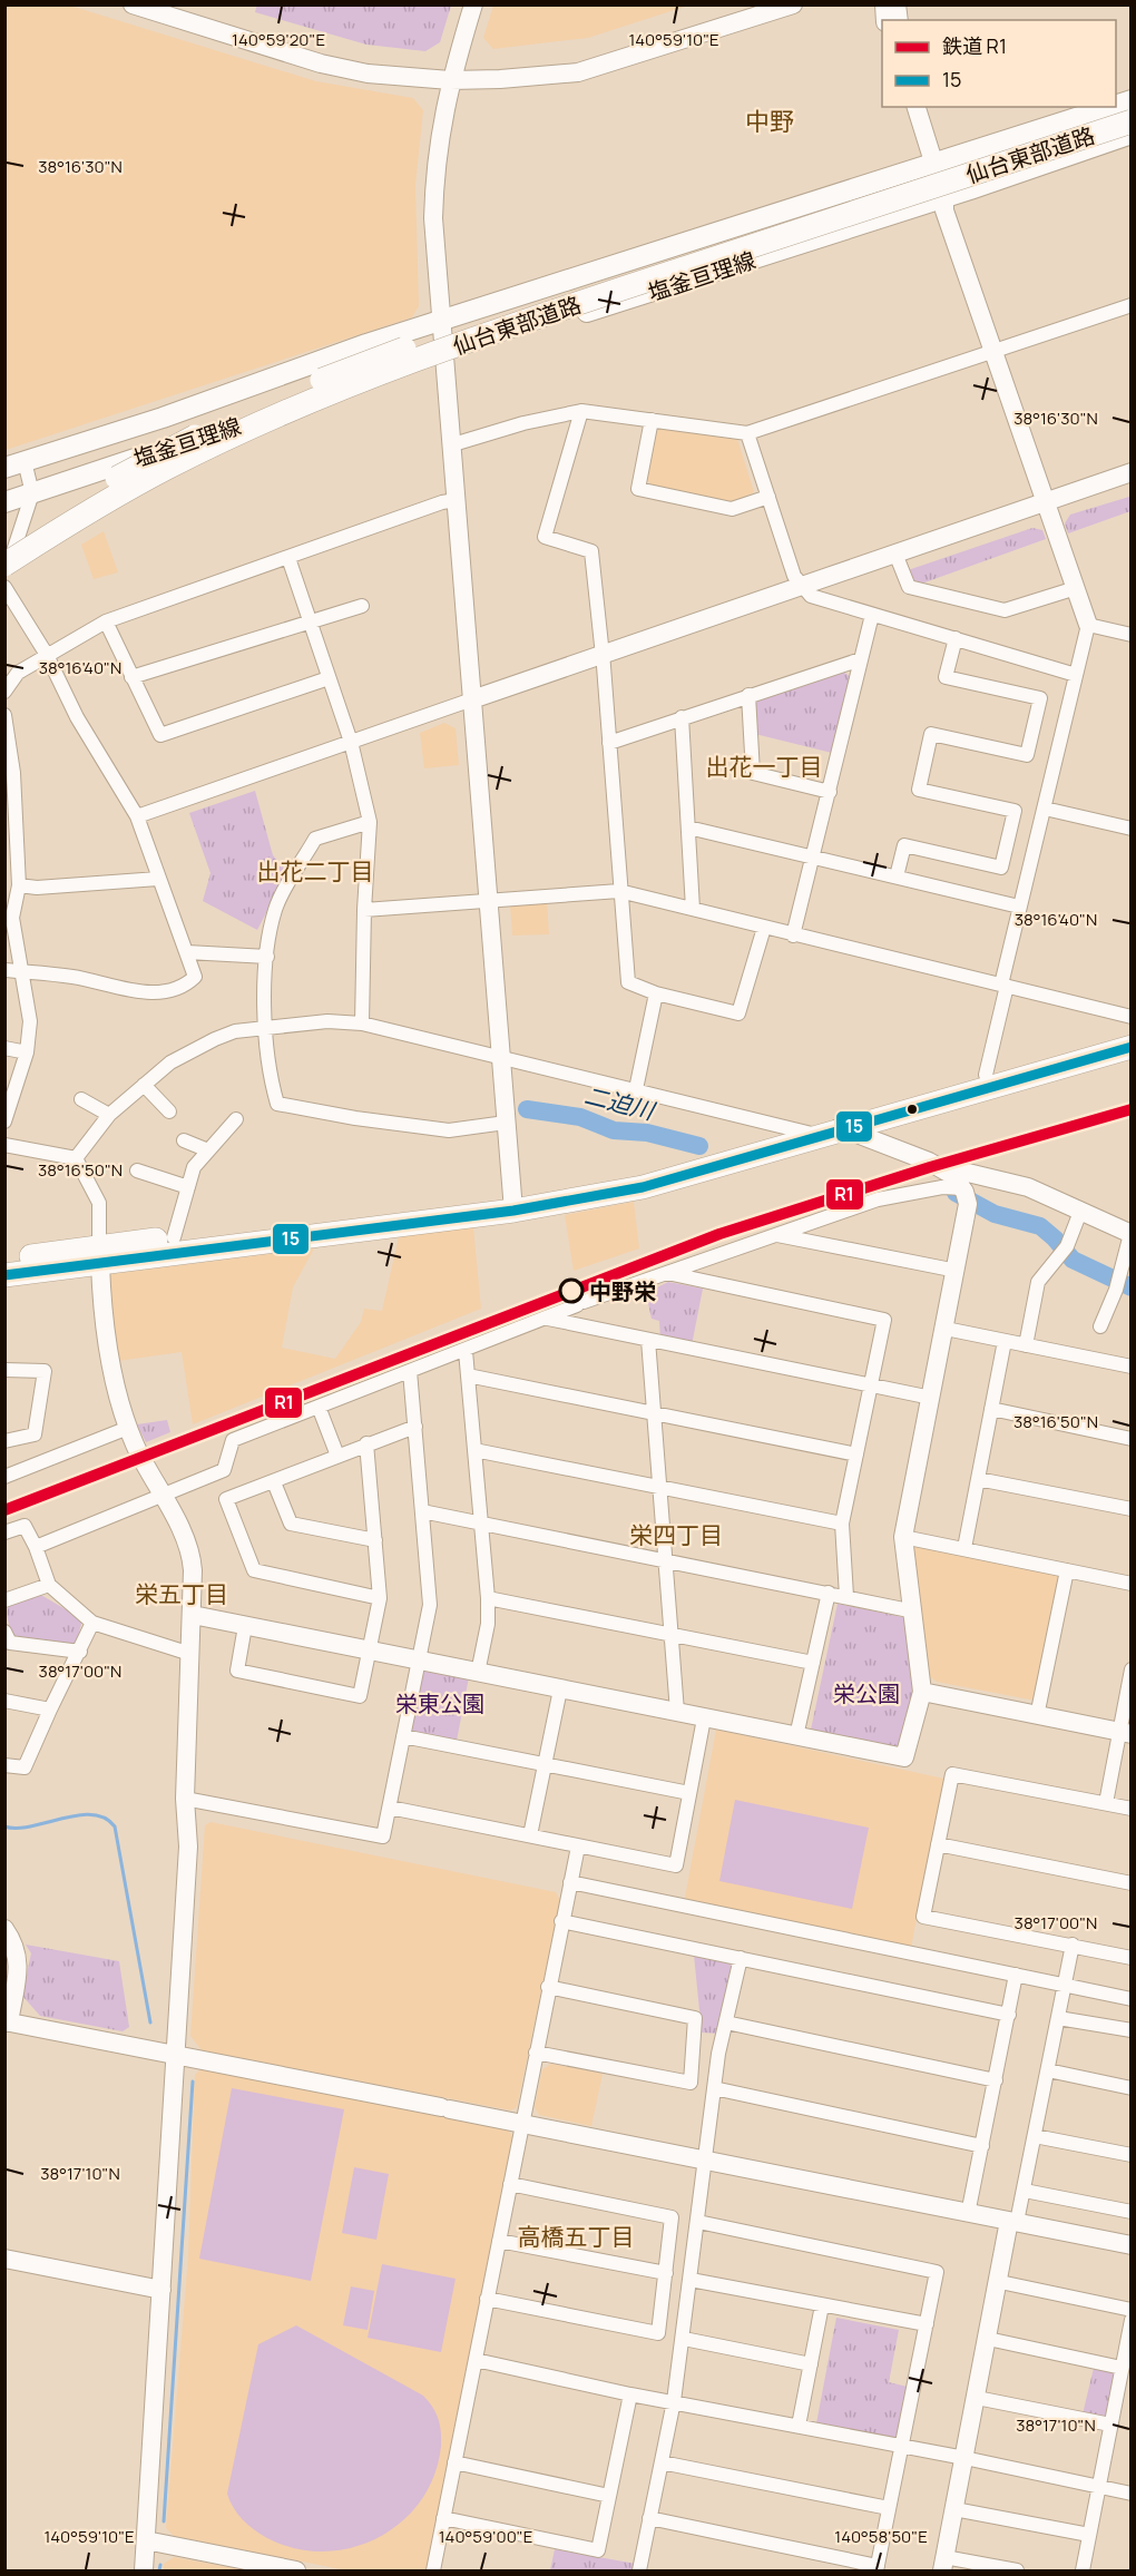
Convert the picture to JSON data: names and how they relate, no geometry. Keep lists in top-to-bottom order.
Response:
{
  "streets": {
    "highway": ["仙台東部道路"],
    "main road": ["塩釜亘理線"]
  },
  "crossings": [
    ["仙台東部道路", "塩釜亘理線"]
  ],
  "districts": [
    "中野",
    "出花一丁目",
    "出花二丁目",
    "栄四丁目",
    "栄五丁目",
    "高橋五丁目"
  ],
  "water": ["二迫川"],
  "parks": ["栄公園", "栄東公園"],
  "places": ["中野栄"],
  "lines": ["transit line 15", "rail line R1"],
  "legend": ["鉄道 R1", "15"],
  "coordinates": [
    "140°59'20\"E",
    "140°59'10\"E",
    "38°16'30\"N",
    "38°16'40\"N",
    "38°16'50\"N",
    "38°17'00\"N",
    "38°17'10\"N",
    "140°59'00\"E",
    "140°58'50\"E"
  ]
}
